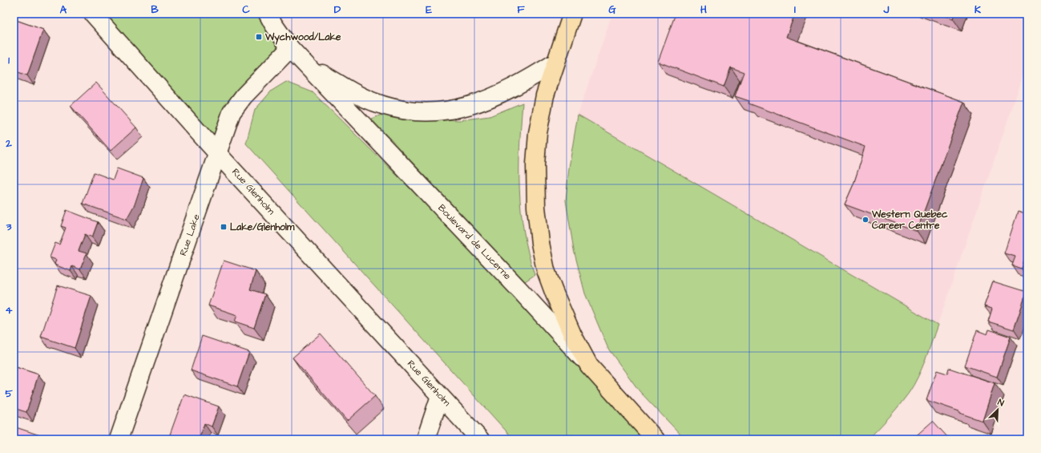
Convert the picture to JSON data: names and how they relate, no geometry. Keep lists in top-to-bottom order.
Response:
{
  "streets": {
    "main road": ["Boulevard de Lucerne"],
    "street": ["Rue Glenholm", "Rue Lake"]
  },
  "crossings": [
    ["Rue Glenholm", "Rue Lake"],
    ["Rue Lake", "Boulevard de Lucerne"]
  ],
  "places": {
    "transit": ["Wychwood/Lake", "Lake/Glenholm"],
    "other": ["Western Quebec Career Centre"]
  },
  "north": "top right",
  "grid": {
    "columns": [
      "A",
      "B",
      "C",
      "D",
      "E",
      "F",
      "G",
      "H",
      "I",
      "J",
      "K"
    ],
    "rows": [
      "1",
      "2",
      "3",
      "4",
      "5"
    ]
  }
}
